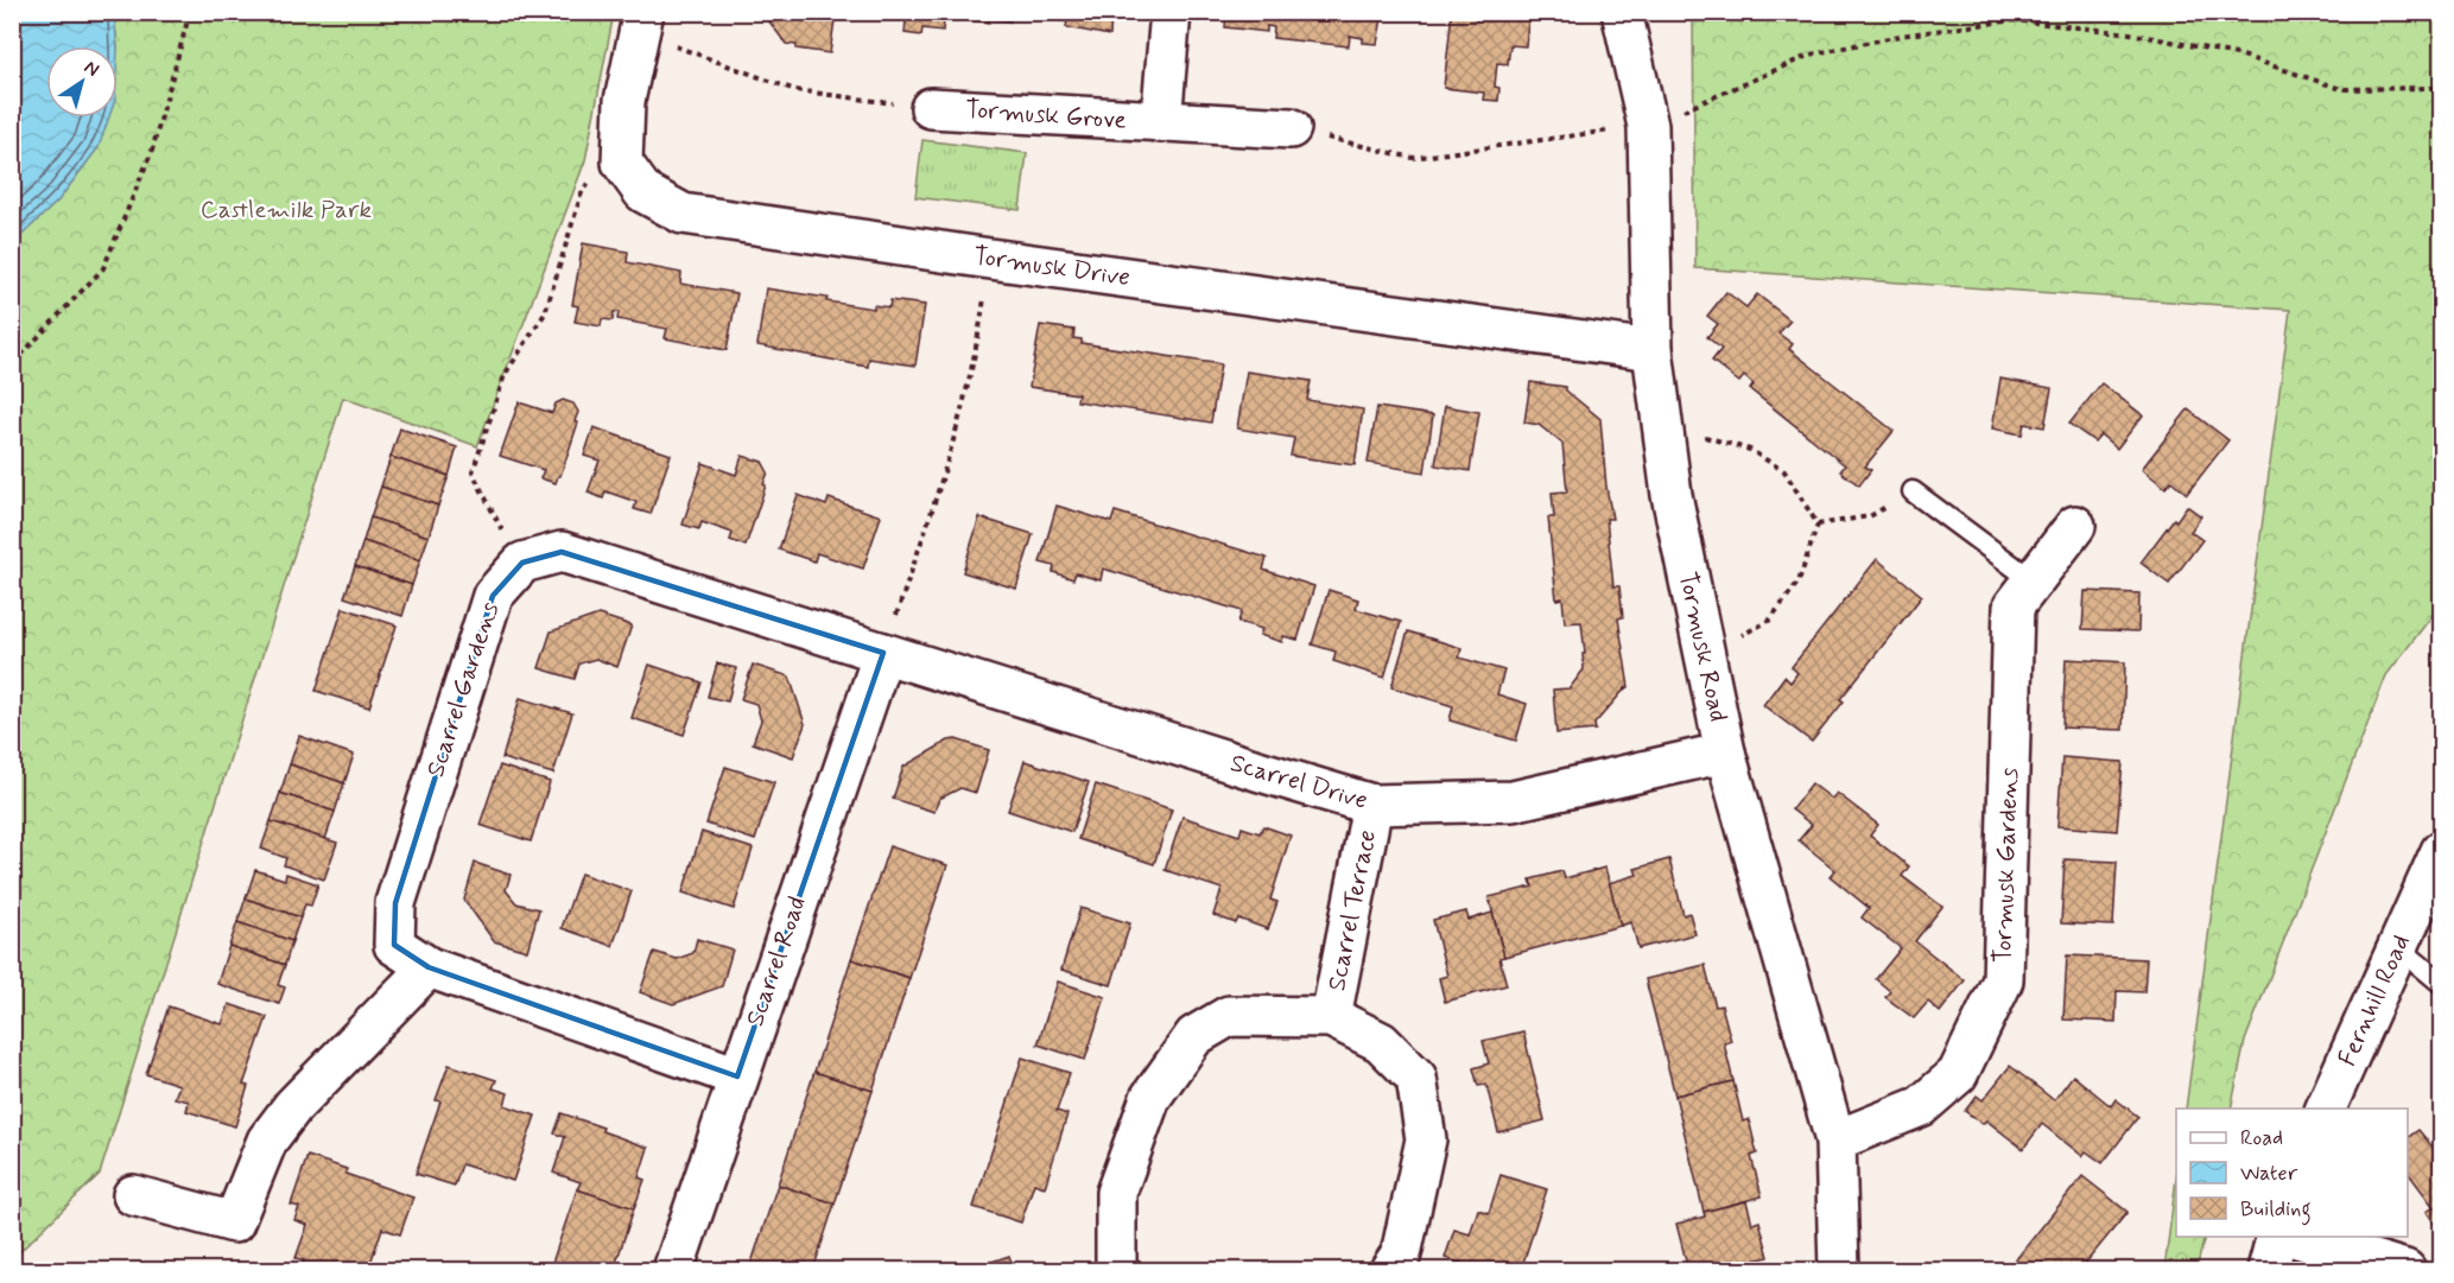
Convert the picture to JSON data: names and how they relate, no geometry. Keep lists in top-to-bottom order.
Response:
{
  "streets": {
    "street": [
      "Tormusk Grove",
      "Tormusk Drive",
      "Tormusk Road",
      "Scarrel Gardens",
      "Scarrel Drive",
      "Tormusk Gardens",
      "Scarrel Terrace",
      "Scarrel Road",
      "Fernhill Road"
    ]
  },
  "crossings": [
    ["Tormusk Drive", "Tormusk Road"],
    ["Tormusk Road", "Scarrel Drive"],
    ["Tormusk Road", "Tormusk Gardens"],
    ["Scarrel Gardens", "Scarrel Drive"],
    ["Scarrel Gardens", "Scarrel Road"],
    ["Scarrel Drive", "Scarrel Terrace"],
    ["Scarrel Drive", "Scarrel Road"]
  ],
  "parks": ["Castlemilk Park"],
  "legend": ["Road", "Water", "Building"],
  "north": "top right"
}
